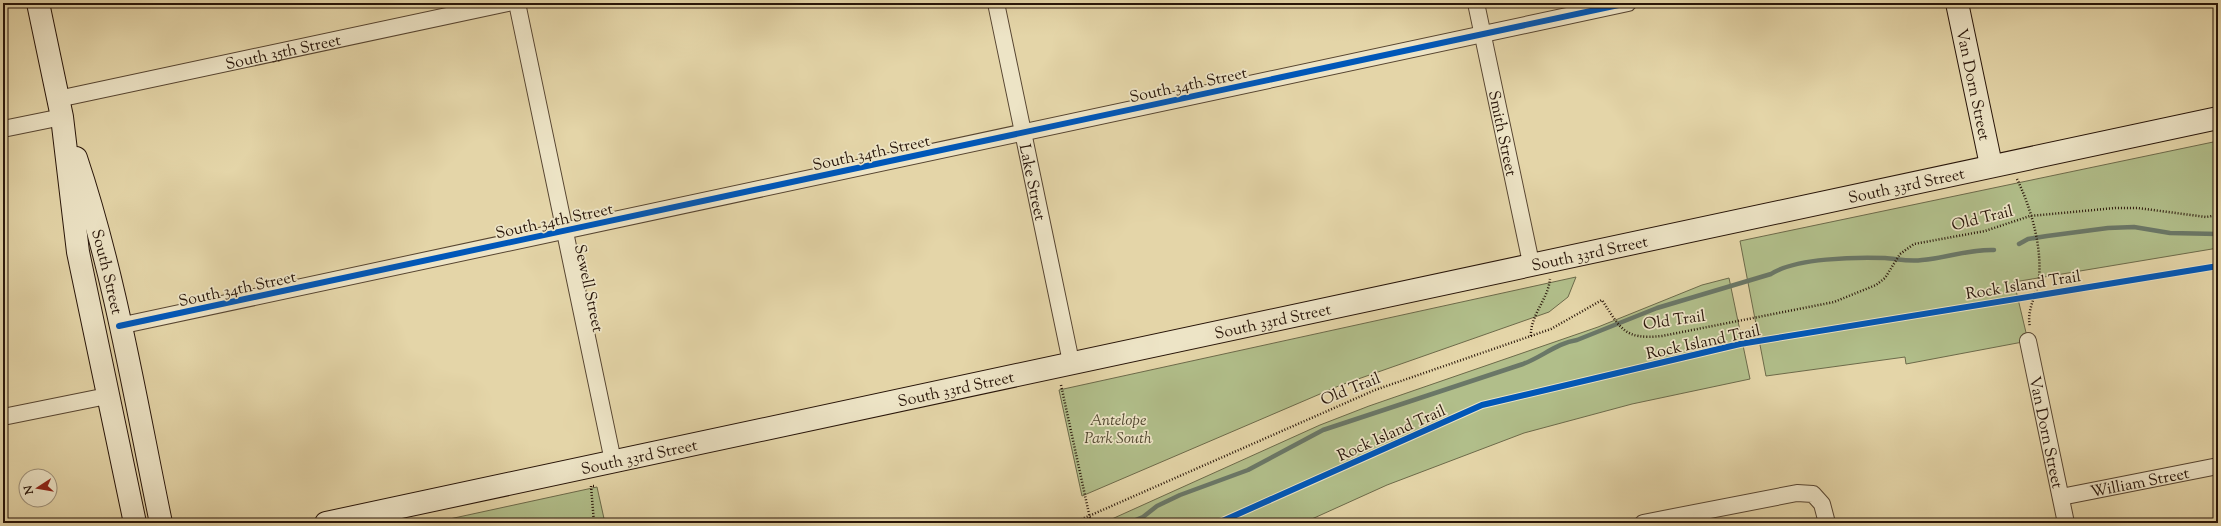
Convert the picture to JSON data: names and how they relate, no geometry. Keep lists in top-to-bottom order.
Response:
{
  "streets": {
    "main road": ["Van Dorn Street", "South 33rd Street", "South Street"],
    "street": [
      "South 35th Street",
      "South 34th Street",
      "Smith Street",
      "Lake Street",
      "Sewell Street",
      "William Street"
    ],
    "path": ["Old Trail"],
    "cycle path": ["Rock Island Trail"]
  },
  "crossings": [
    ["South 35th Street", "South Street"],
    ["South 34th Street", "Smith Street"],
    ["South 34th Street", "Lake Street"],
    ["South 34th Street", "South Street"],
    ["South 34th Street", "Sewell Street"],
    ["Van Dorn Street", "South 33rd Street"],
    ["Van Dorn Street", "William Street"],
    ["Smith Street", "South 33rd Street"],
    ["Lake Street", "South 33rd Street"],
    ["South 33rd Street", "Sewell Street"]
  ],
  "parks": ["Antelope Park South"],
  "north": "left"
}
